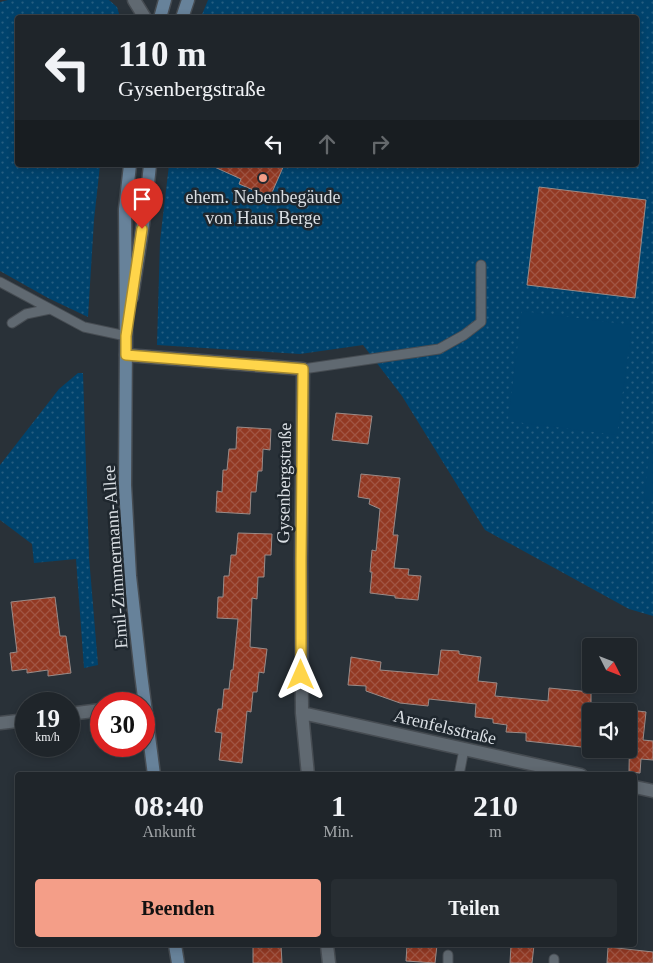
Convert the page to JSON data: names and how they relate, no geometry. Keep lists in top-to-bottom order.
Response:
{
  "streets": {
    "main road": ["Emil-Zimmermann-Allee"],
    "street": ["Gysenbergstraße", "Arenfelsstraße"]
  },
  "crossings": [
    ["Gysenbergstraße", "Arenfelsstraße"]
  ],
  "places": ["ehem. Nebenbegäude von Haus Berge"],
  "north": "bottom right",
  "page": {
    "turn": ["110 m", "Gysenbergstraße"],
    "speed": "19 km/h",
    "limit": "30",
    "eta": [
      "08:40",
      "Ankunft",
      "1",
      "Min.",
      "210",
      "m"
    ],
    "buttons": ["Beenden", "Teilen"]
  }
}
